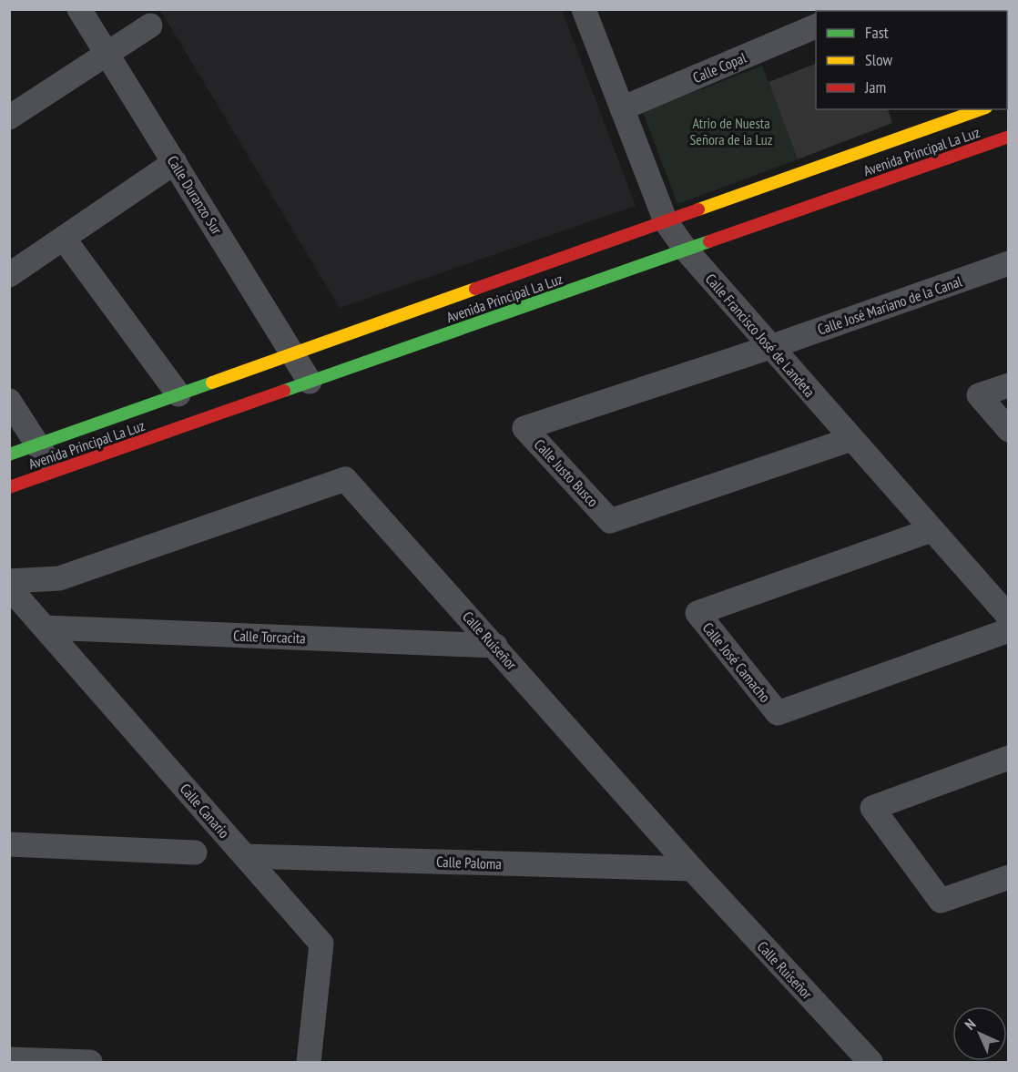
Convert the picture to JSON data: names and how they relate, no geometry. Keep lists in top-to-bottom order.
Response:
{
  "streets": {
    "street": [
      "Calle Copal",
      "Avenida Principal La Luz",
      "Calle Duranzo Sur",
      "Calle José Mariano de la Canal",
      "Calle Francisco José de Landeta",
      "Calle Justo Busco",
      "Calle Torcacita",
      "Calle Ruiseñor",
      "Calle José Camacho",
      "Calle Canario",
      "Calle Paloma"
    ]
  },
  "crossings": [
    ["Calle Copal", "Calle Francisco José de Landeta"],
    ["Avenida Principal La Luz", "Calle Duranzo Sur"],
    ["Avenida Principal La Luz", "Calle Francisco José de Landeta"],
    ["Calle José Mariano de la Canal", "Calle Francisco José de Landeta"],
    ["Calle José Mariano de la Canal", "Calle Justo Busco"],
    ["Calle Francisco José de Landeta", "Calle Justo Busco"],
    ["Calle Francisco José de Landeta", "Calle José Camacho"],
    ["Calle Torcacita", "Calle Ruiseñor"],
    ["Calle Torcacita", "Calle Canario"],
    ["Calle Ruiseñor", "Calle Paloma"],
    ["Calle Canario", "Calle Paloma"]
  ],
  "parks": ["Atrio de Nuesta Señora de la Luz"],
  "legend": ["Fast", "Slow", "Jam"],
  "north": "top left"
}
